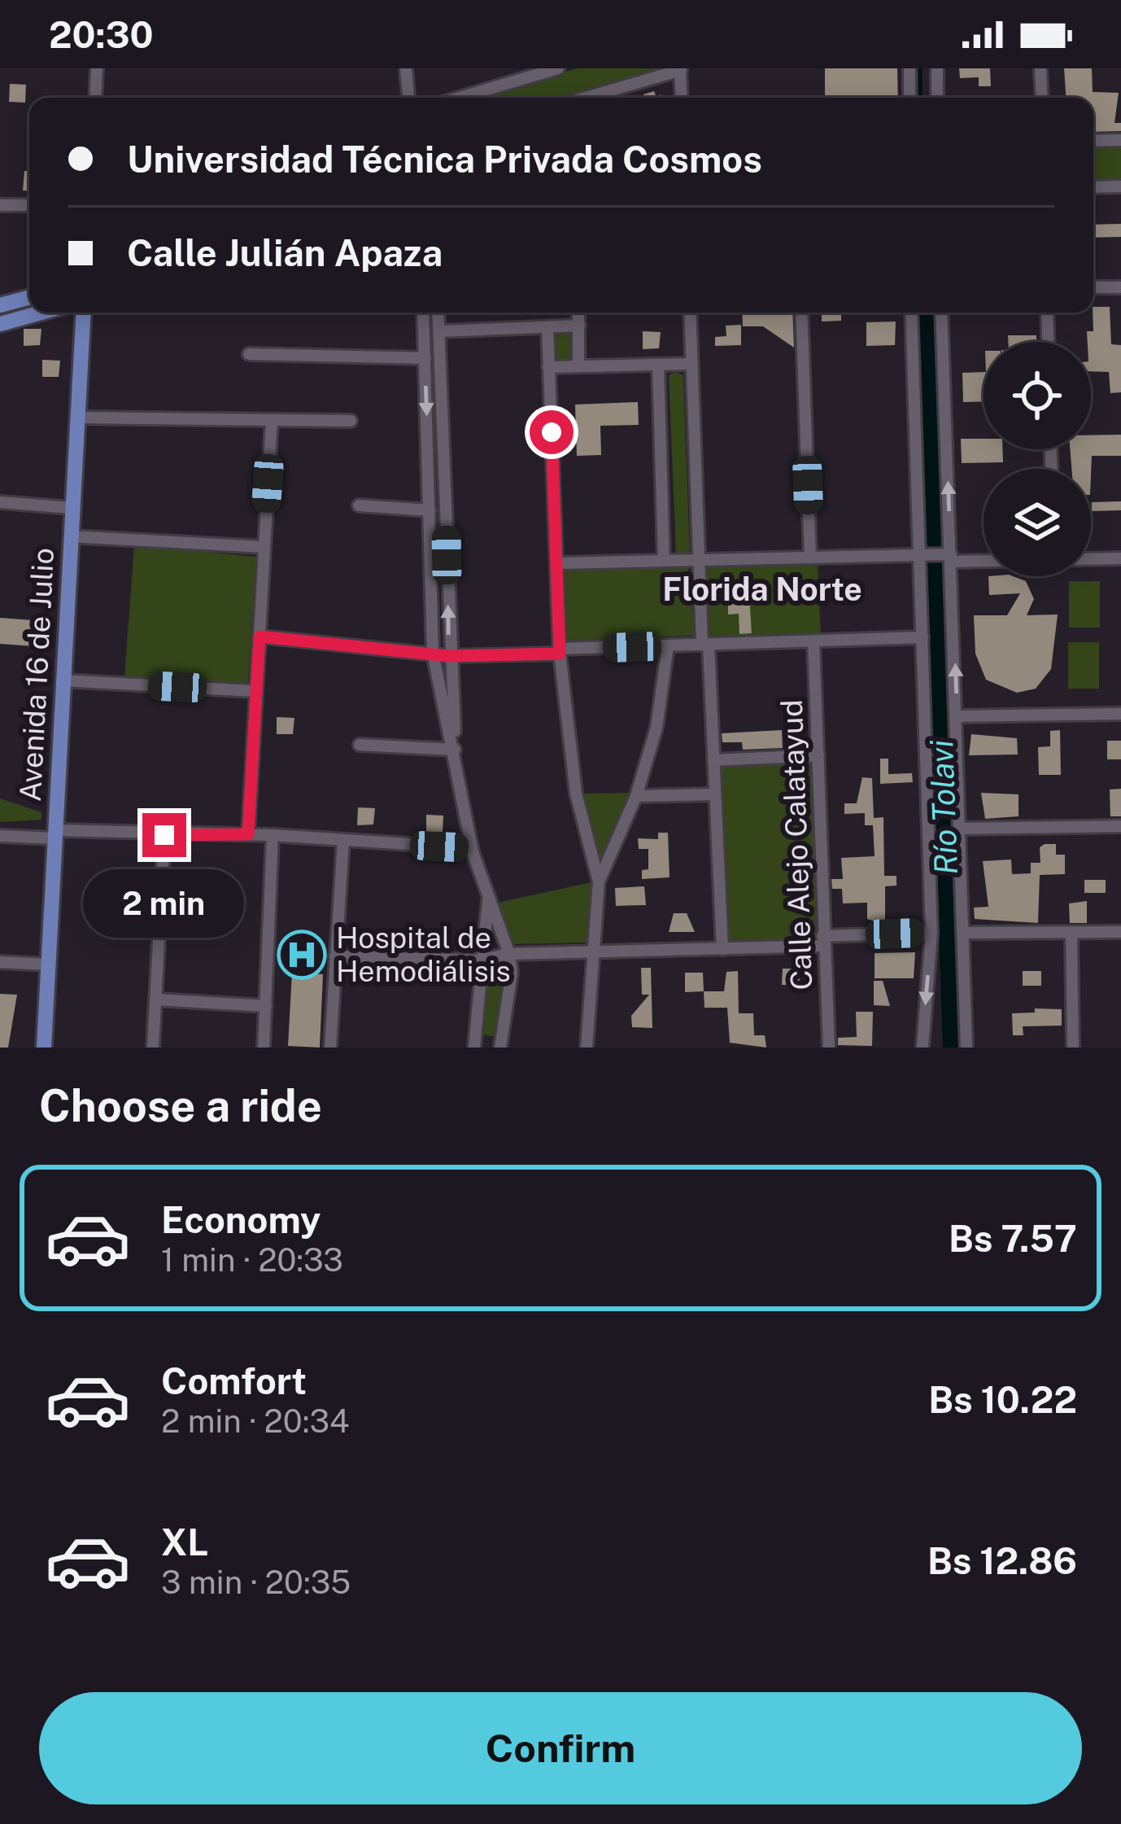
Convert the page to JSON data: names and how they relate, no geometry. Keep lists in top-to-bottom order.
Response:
{
  "streets": {
    "main road": ["Avenida 16 de Julio"],
    "street": ["Calle Alejo Calatayud"]
  },
  "districts": ["Florida Norte"],
  "water": ["Río Tolavi"],
  "places": {
    "hospital": ["Hospital de Hemodiálisis"]
  },
  "page": {
    "status": "20:30",
    "banner": ["Universidad Técnica Privada Cosmos", "Calle Julián Apaza"],
    "bubble": "2 min",
    "heading": "Choose a ride",
    "list": [
      {
        "name": "Economy",
        "note": "1 min · 20:33",
        "value": "Bs 7.57"
      },
      {
        "name": "Comfort",
        "note": "2 min · 20:34",
        "value": "Bs 10.22"
      },
      {
        "name": "XL",
        "note": "3 min · 20:35",
        "value": "Bs 12.86"
      }
    ],
    "buttons": "Confirm"
  }
}
